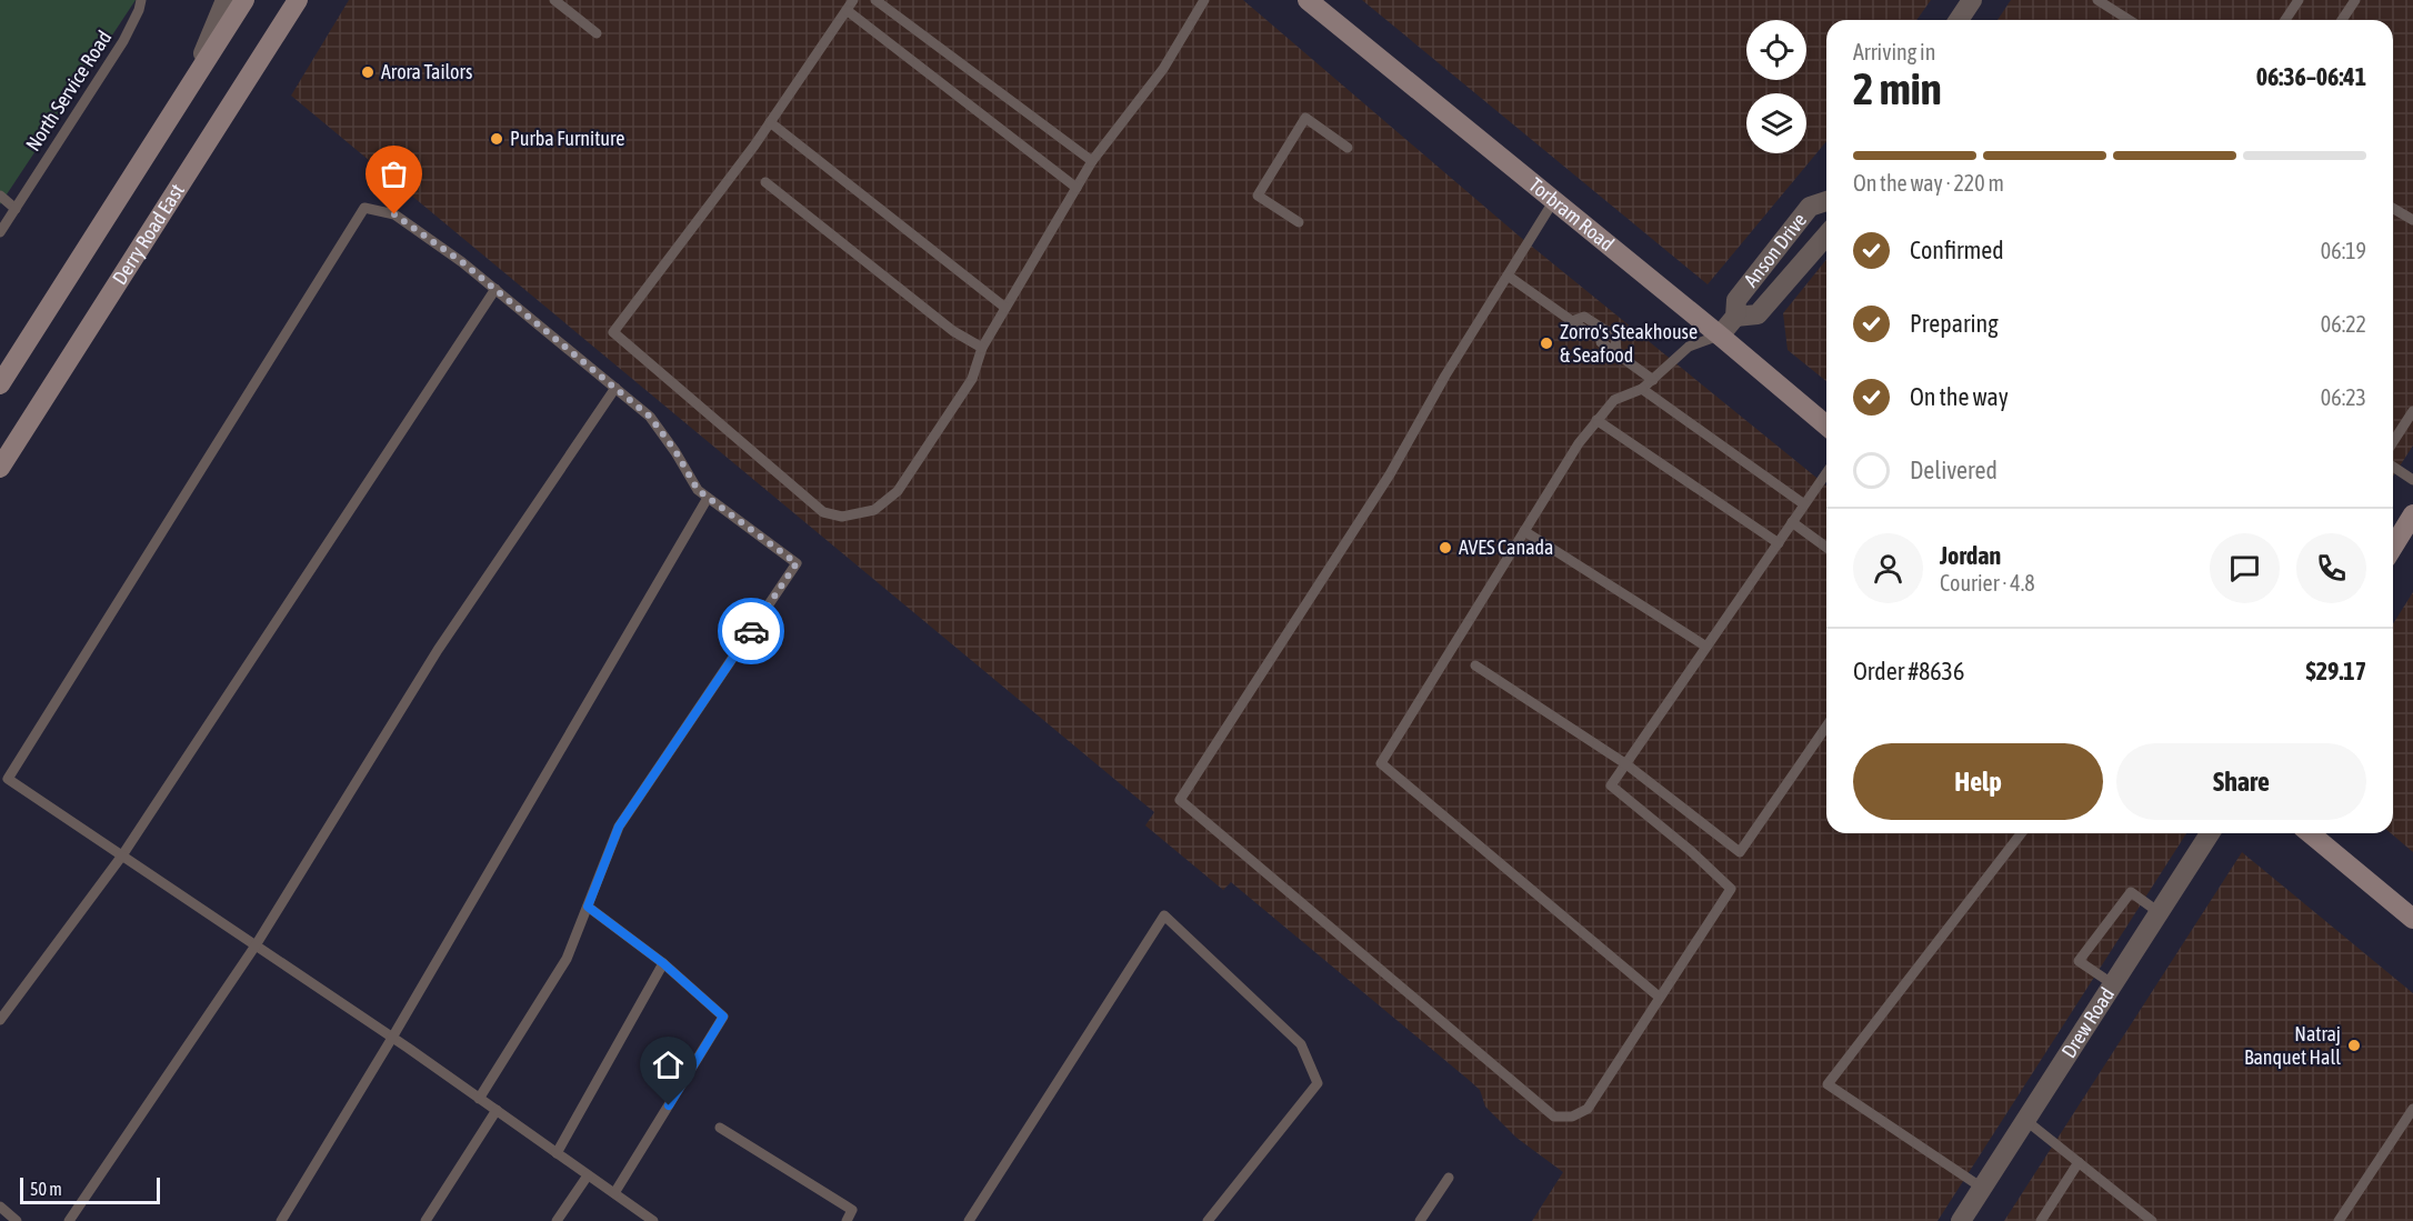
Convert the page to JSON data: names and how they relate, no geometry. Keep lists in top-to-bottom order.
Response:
{
  "streets": {
    "main road": ["Torbram Road", "Derry Road East"],
    "street": ["Anson Drive", "Drew Road"],
    "lane": ["North Service Road"]
  },
  "crossings": [
    ["Torbram Road", "Anson Drive"]
  ],
  "places": [
    "Arora Tailors",
    "Purba Furniture",
    "Zorro's Steakhouse & Seafood",
    "AVES Canada",
    "Natraj Banquet Hall"
  ],
  "scale_bar": "50 m",
  "page": {
    "heading": ["2 min", "Arriving in", "06:36–06:41"],
    "panel": [
      "Jordan",
      "Courier · 4.8",
      "Order #8636",
      "$29.17"
    ],
    "bar": "On the way · 220 m",
    "list": [
      ["Confirmed", "06:19"],
      ["Preparing", "06:22"],
      ["On the way", "06:23"],
      "Delivered"
    ],
    "buttons": ["Help", "Share"],
    "scale": "50 m"
  }
}
